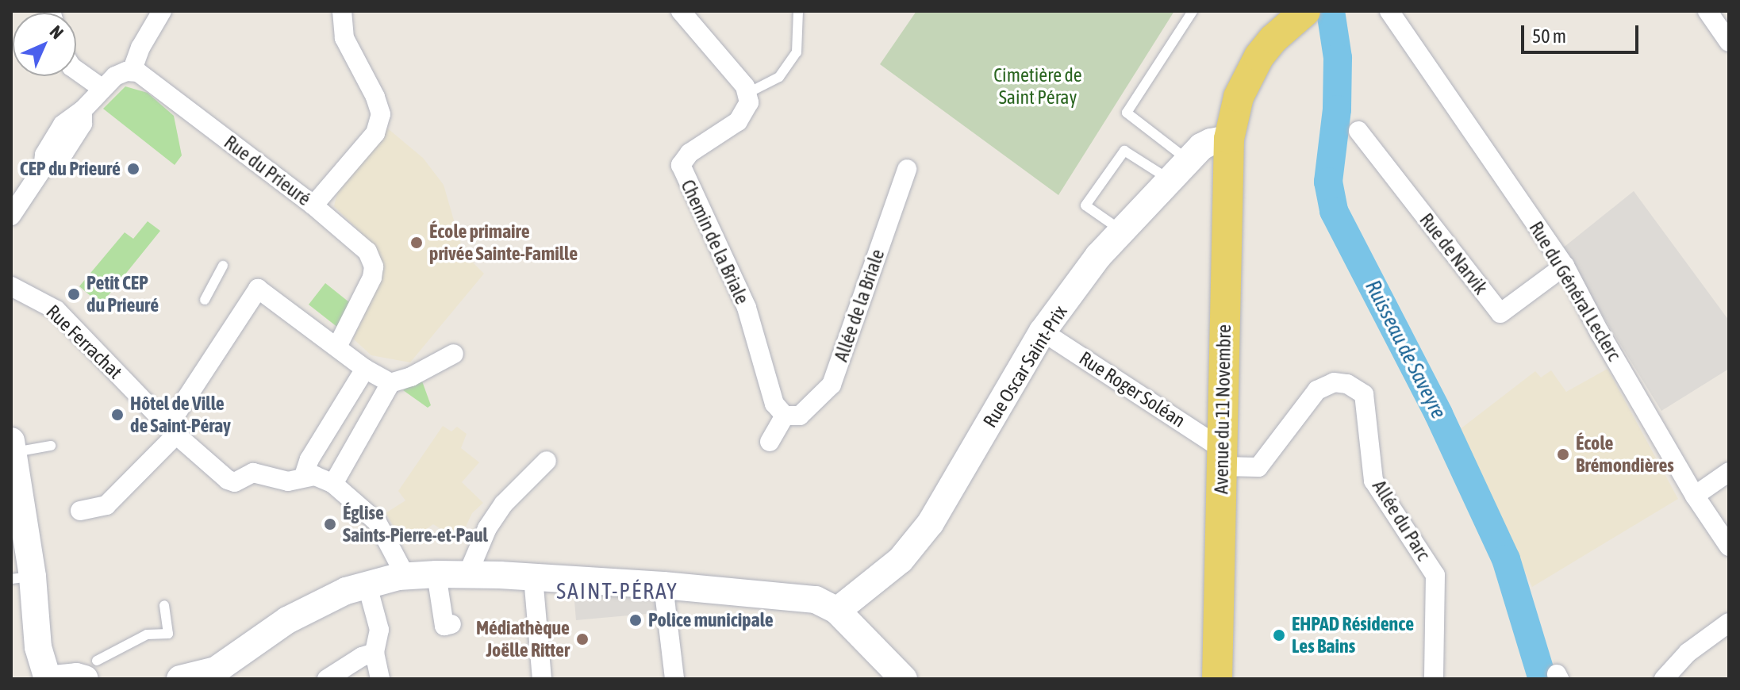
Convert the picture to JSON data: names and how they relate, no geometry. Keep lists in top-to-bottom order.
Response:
{
  "streets": {
    "main road": ["Avenue du 11 Novembre"],
    "street": [
      "Rue du Prieuré",
      "Chemin de la Briale",
      "Rue de Narvik",
      "Rue du Général Leclerc",
      "Allée de la Briale",
      "Rue Ferrachat",
      "Rue Oscar Saint-Prix",
      "Rue Roger Soléan",
      "Allée du Parc"
    ]
  },
  "crossings": [
    ["Chemin de la Briale", "Allée de la Briale"],
    ["Rue de Narvik", "Rue du Général Leclerc"],
    ["Rue Oscar Saint-Prix", "Rue Roger Soléan"],
    ["Rue Oscar Saint-Prix", "Avenue du 11 Novembre"],
    ["Rue Roger Soléan", "Avenue du 11 Novembre"],
    ["Rue Roger Soléan", "Allée du Parc"],
    ["Avenue du 11 Novembre", "Allée du Parc"]
  ],
  "districts": ["SAINT-PÉRAY"],
  "water": ["Ruisseau de Saveyre"],
  "parks": ["Cimetière de Saint Péray"],
  "places": [
    "CEP du Prieuré",
    "École primaire privée Sainte-Famille",
    "Petit CEP du Prieuré",
    "Hôtel de Ville de Saint-Péray",
    "École Brémondières",
    "Église Saints-Pierre-et-Paul",
    "Police municipale",
    "EHPAD Résidence Les Bains",
    "Médiathèque Joëlle Ritter"
  ],
  "scale_bar": "50 m",
  "north": "top right"
}
